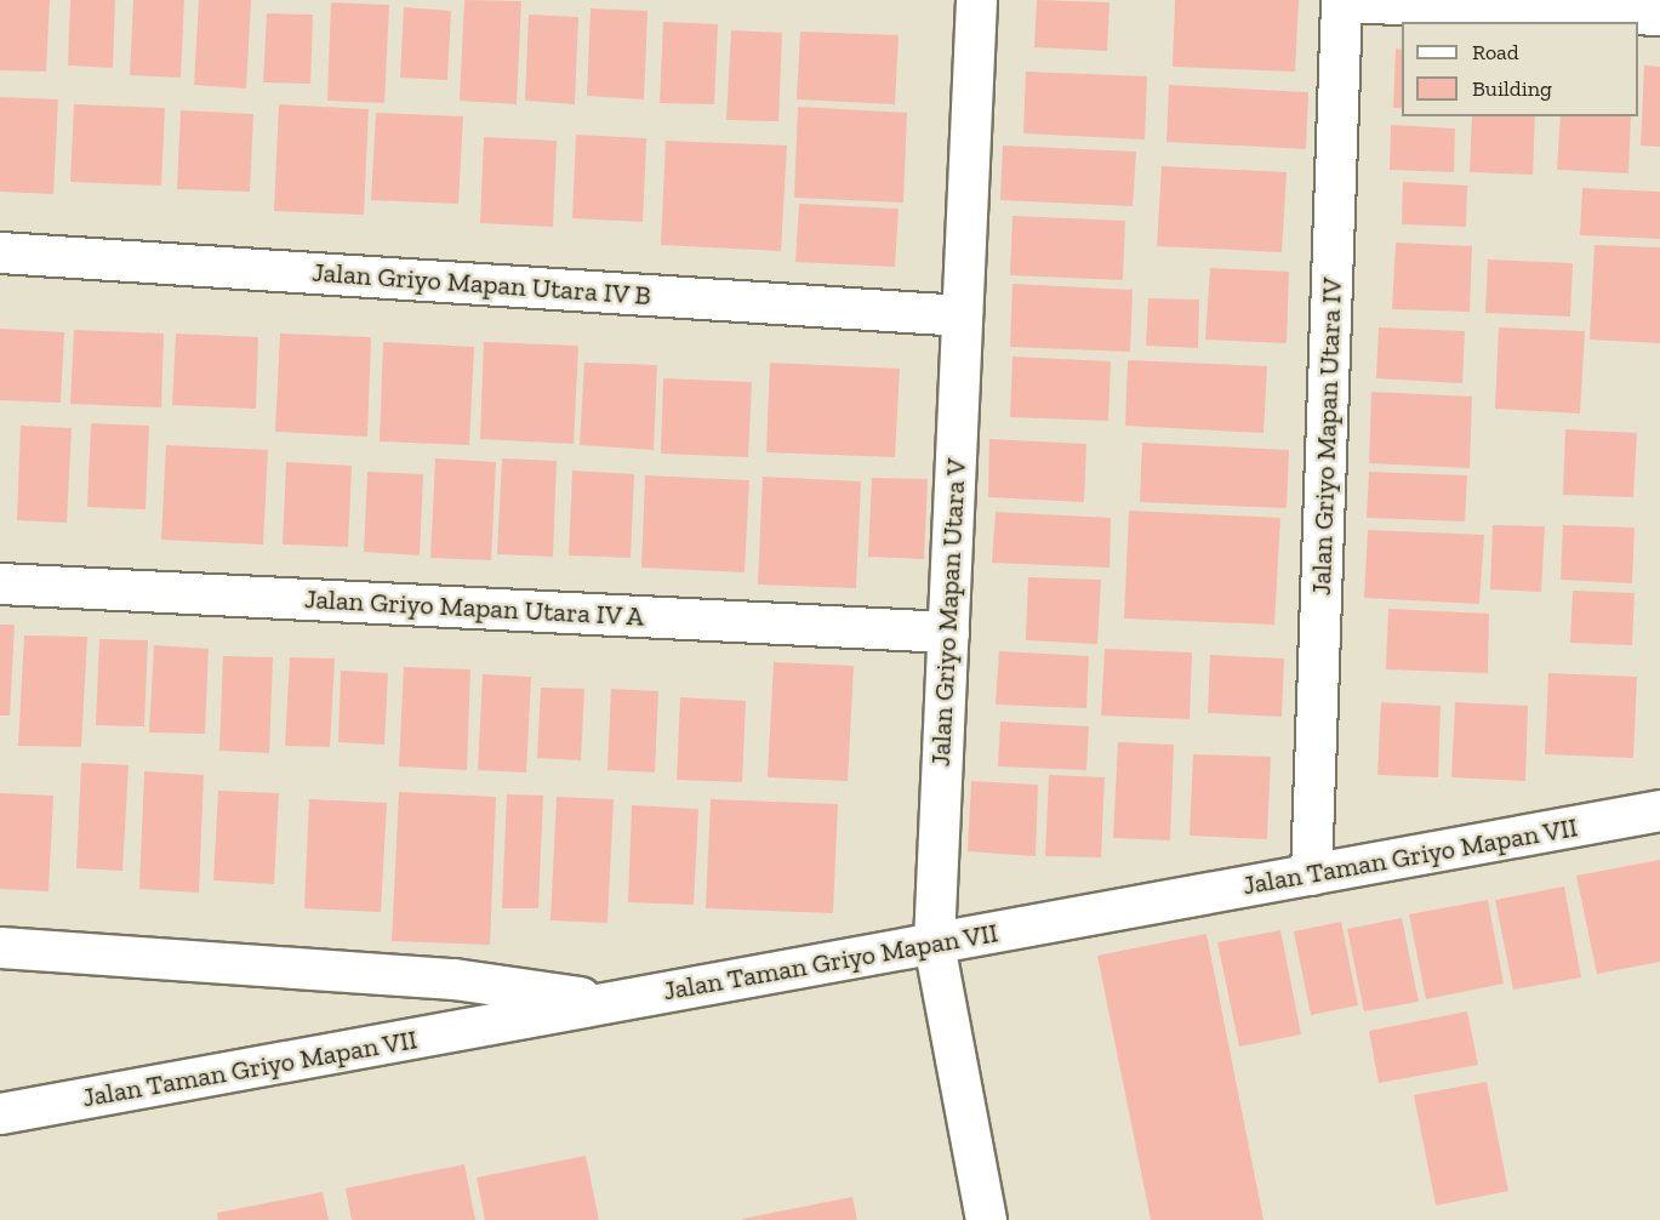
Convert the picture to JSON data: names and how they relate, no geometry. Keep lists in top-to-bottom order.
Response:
{
  "streets": {
    "street": [
      "Jalan Griyo Mapan Utara IV B",
      "Jalan Griyo Mapan Utara IV",
      "Jalan Griyo Mapan Utara IV A",
      "Jalan Griyo Mapan Utara V",
      "Jalan Taman Griyo Mapan VII"
    ]
  },
  "crossings": [
    ["Jalan Griyo Mapan Utara IV B", "Jalan Griyo Mapan Utara V"],
    ["Jalan Griyo Mapan Utara IV", "Jalan Taman Griyo Mapan VII"],
    ["Jalan Griyo Mapan Utara IV A", "Jalan Griyo Mapan Utara V"],
    ["Jalan Griyo Mapan Utara V", "Jalan Taman Griyo Mapan VII"]
  ],
  "legend": ["Road", "Building"]
}
